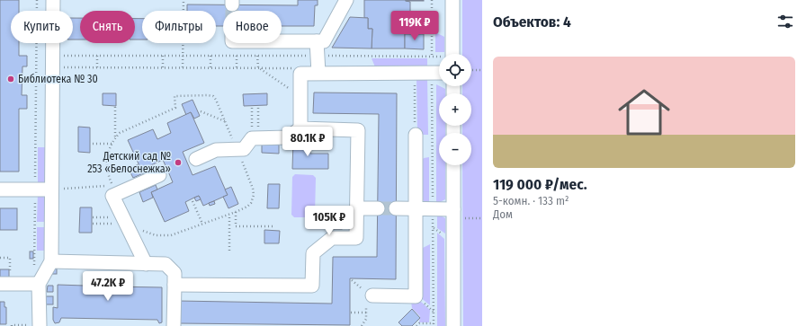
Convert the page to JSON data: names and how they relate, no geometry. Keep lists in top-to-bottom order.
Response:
{
  "places": ["Библиотека № 30", "Детский сад № 253 «Белоснежка»"],
  "page": {
    "heading": "Объектов: 4",
    "price": [
      "119K ₽",
      "80.1K ₽",
      "105K ₽",
      "47.2K ₽"
    ],
    "chip": [
      "Купить",
      "Снять",
      "Фильтры",
      "Новое"
    ],
    "list": [
      {
        "name": "119 000 ₽/мес.",
        "note": "5-комн. · 133 m² · Дом"
      }
    ],
    "map_buttons": ["+", "−"]
  }
}
